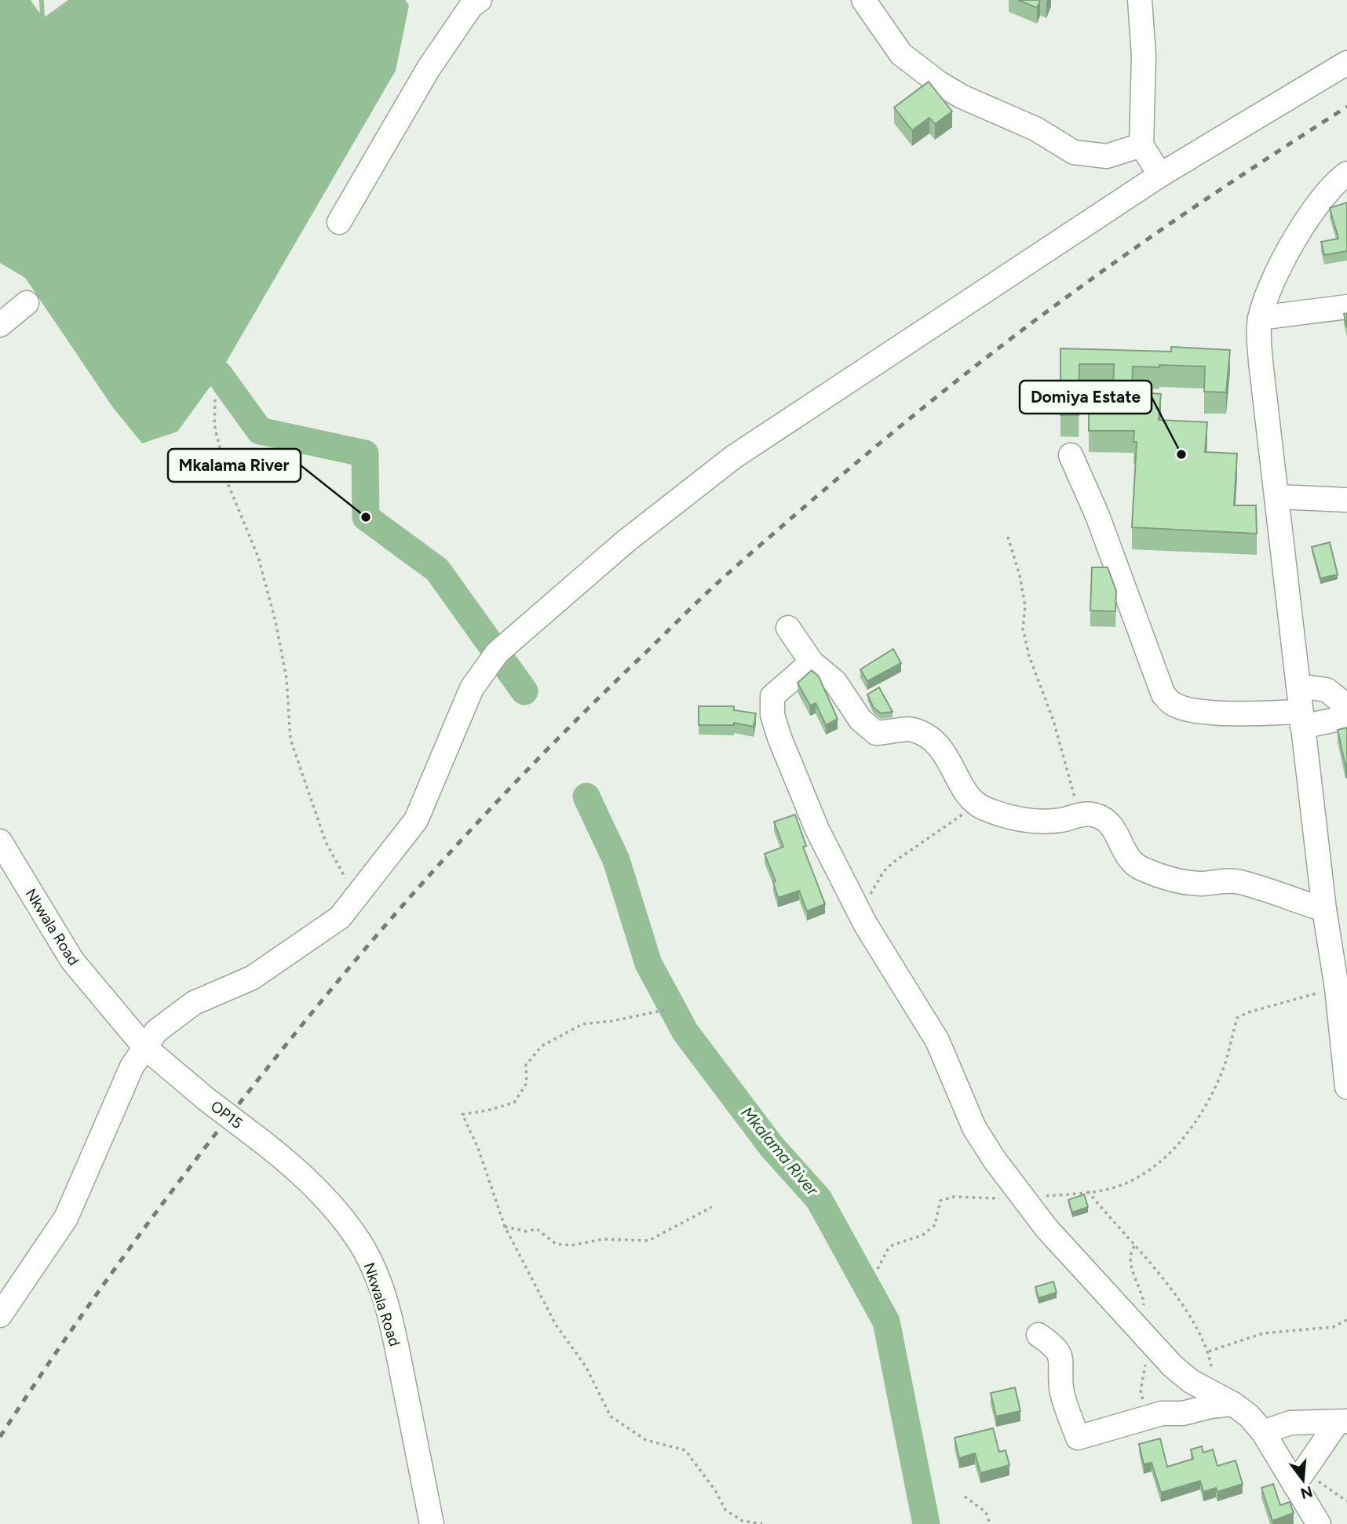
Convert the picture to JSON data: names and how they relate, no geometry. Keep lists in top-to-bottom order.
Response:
{
  "streets": {
    "street": ["Nkwala Road", "OP15"]
  },
  "crossings": [
    ["Nkwala Road", "OP15"]
  ],
  "water": ["Mkalama River"],
  "places": ["Domiya Estate", "Mkalama River"],
  "north": "bottom"
}
